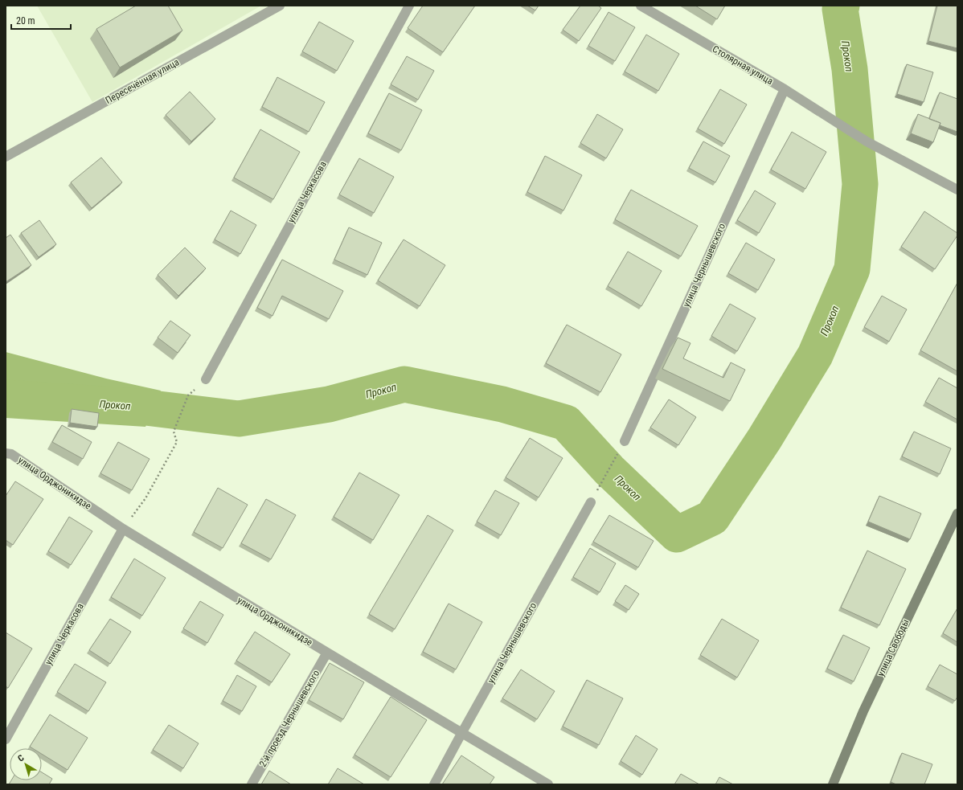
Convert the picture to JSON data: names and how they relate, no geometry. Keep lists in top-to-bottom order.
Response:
{
  "streets": {
    "main road": ["улица Свободы"],
    "street": [
      "Столярная улица",
      "Пересечённая улица",
      "улица Черкасова",
      "улица Чернышевского",
      "улица Орджоникидзе",
      "2-й проезд Чернышевского"
    ]
  },
  "crossings": [
    ["Столярная улица", "улица Чернышевского"],
    ["улица Черкасова", "улица Орджоникидзе"],
    ["улица Чернышевского", "улица Орджоникидзе"],
    ["улица Орджоникидзе", "2-й проезд Чернышевского"]
  ],
  "water": ["Прокоп"],
  "scale_bar": "20 m",
  "north": "top left"
}
